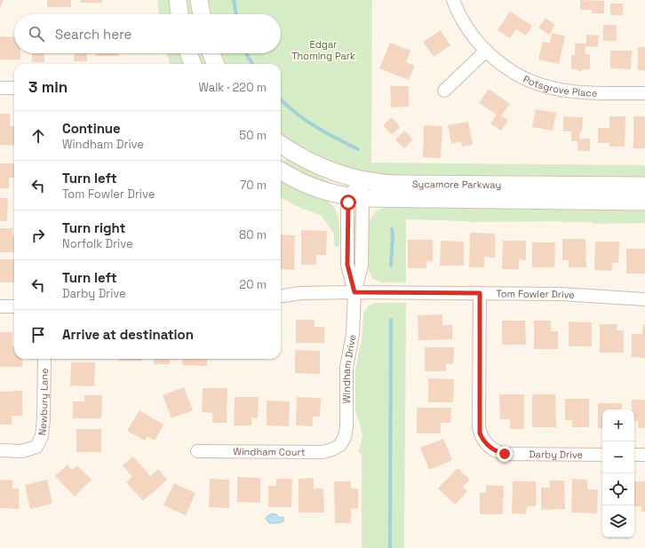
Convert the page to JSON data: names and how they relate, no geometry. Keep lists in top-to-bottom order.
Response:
{
  "streets": {
    "main road": ["Sycamore Parkway"],
    "street": [
      "Potsgrove Place",
      "Tom Fowler Drive",
      "Windham Drive",
      "Newbury Lane",
      "Windham Court",
      "Darby Drive"
    ]
  },
  "crossings": [
    ["Sycamore Parkway", "Windham Drive"],
    ["Tom Fowler Drive", "Windham Drive"],
    ["Tom Fowler Drive", "Darby Drive"],
    ["Windham Drive", "Windham Court"]
  ],
  "parks": ["Edgar Thoming Park"],
  "page": {
    "search": "Search here",
    "heading": ["3 min", "Walk · 220 m"],
    "list": [
      ["Continue", "Windham Drive", "50 m"],
      ["Turn left", "Tom Fowler Drive", "70 m"],
      ["Turn right", "Norfolk Drive", "80 m"],
      ["Turn left", "Darby Drive", "20 m"],
      "Arrive at destination"
    ],
    "map_buttons": ["+", "−"]
  }
}
